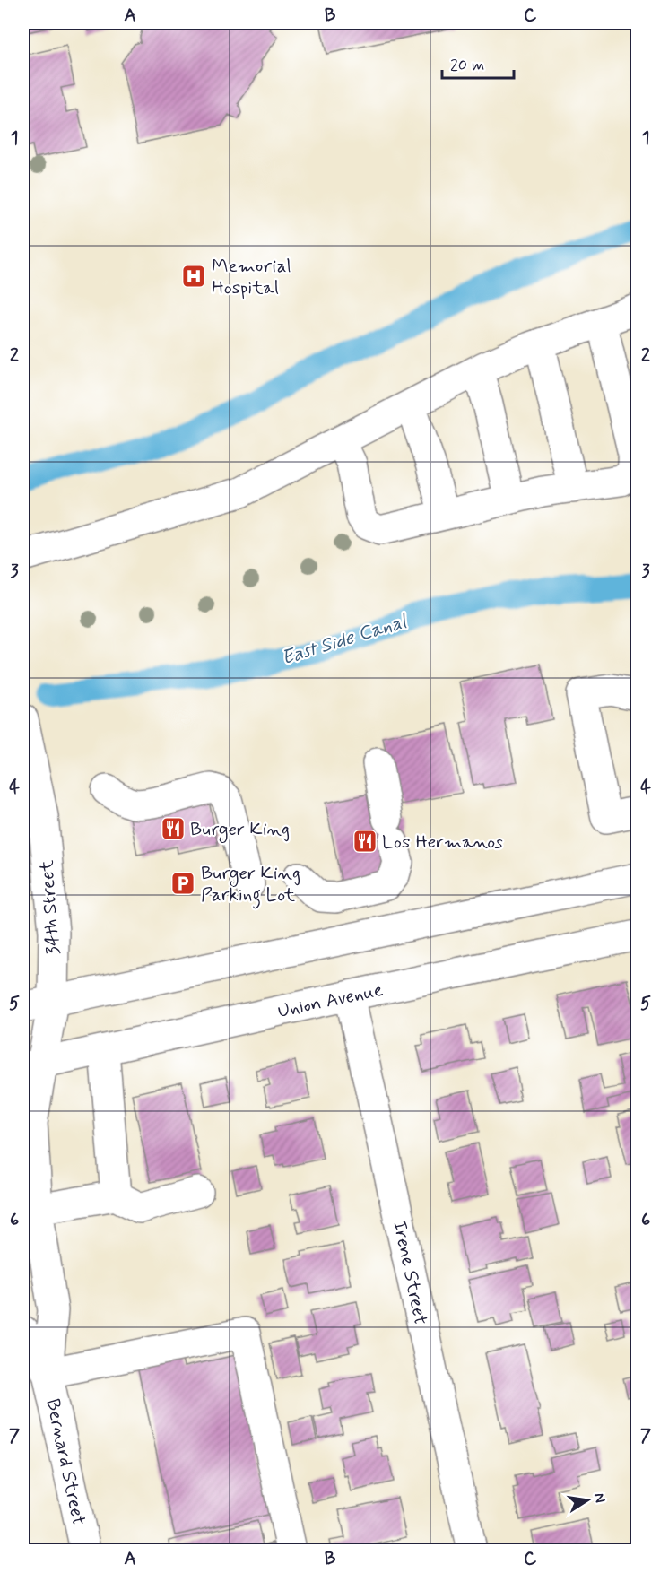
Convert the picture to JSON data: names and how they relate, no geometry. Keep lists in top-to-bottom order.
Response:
{
  "streets": {
    "street": [
      "34th Street",
      "Union Avenue",
      "Irene Street",
      "Bernard Street"
    ]
  },
  "crossings": [
    ["34th Street", "Bernard Street"],
    ["Union Avenue", "Irene Street"],
    ["Union Avenue", "Bernard Street"]
  ],
  "water": ["East Side Canal"],
  "places": {
    "hospital": ["Memorial Hospital"],
    "restaurant": ["Burger King", "Los Hermanos"],
    "parking": ["Burger King Parking Lot"]
  },
  "scale_bar": "20 m",
  "north": "right",
  "grid": {
    "columns": ["A", "B", "C"],
    "rows": [
      "1",
      "2",
      "3",
      "4",
      "5",
      "6",
      "7"
    ]
  }
}
